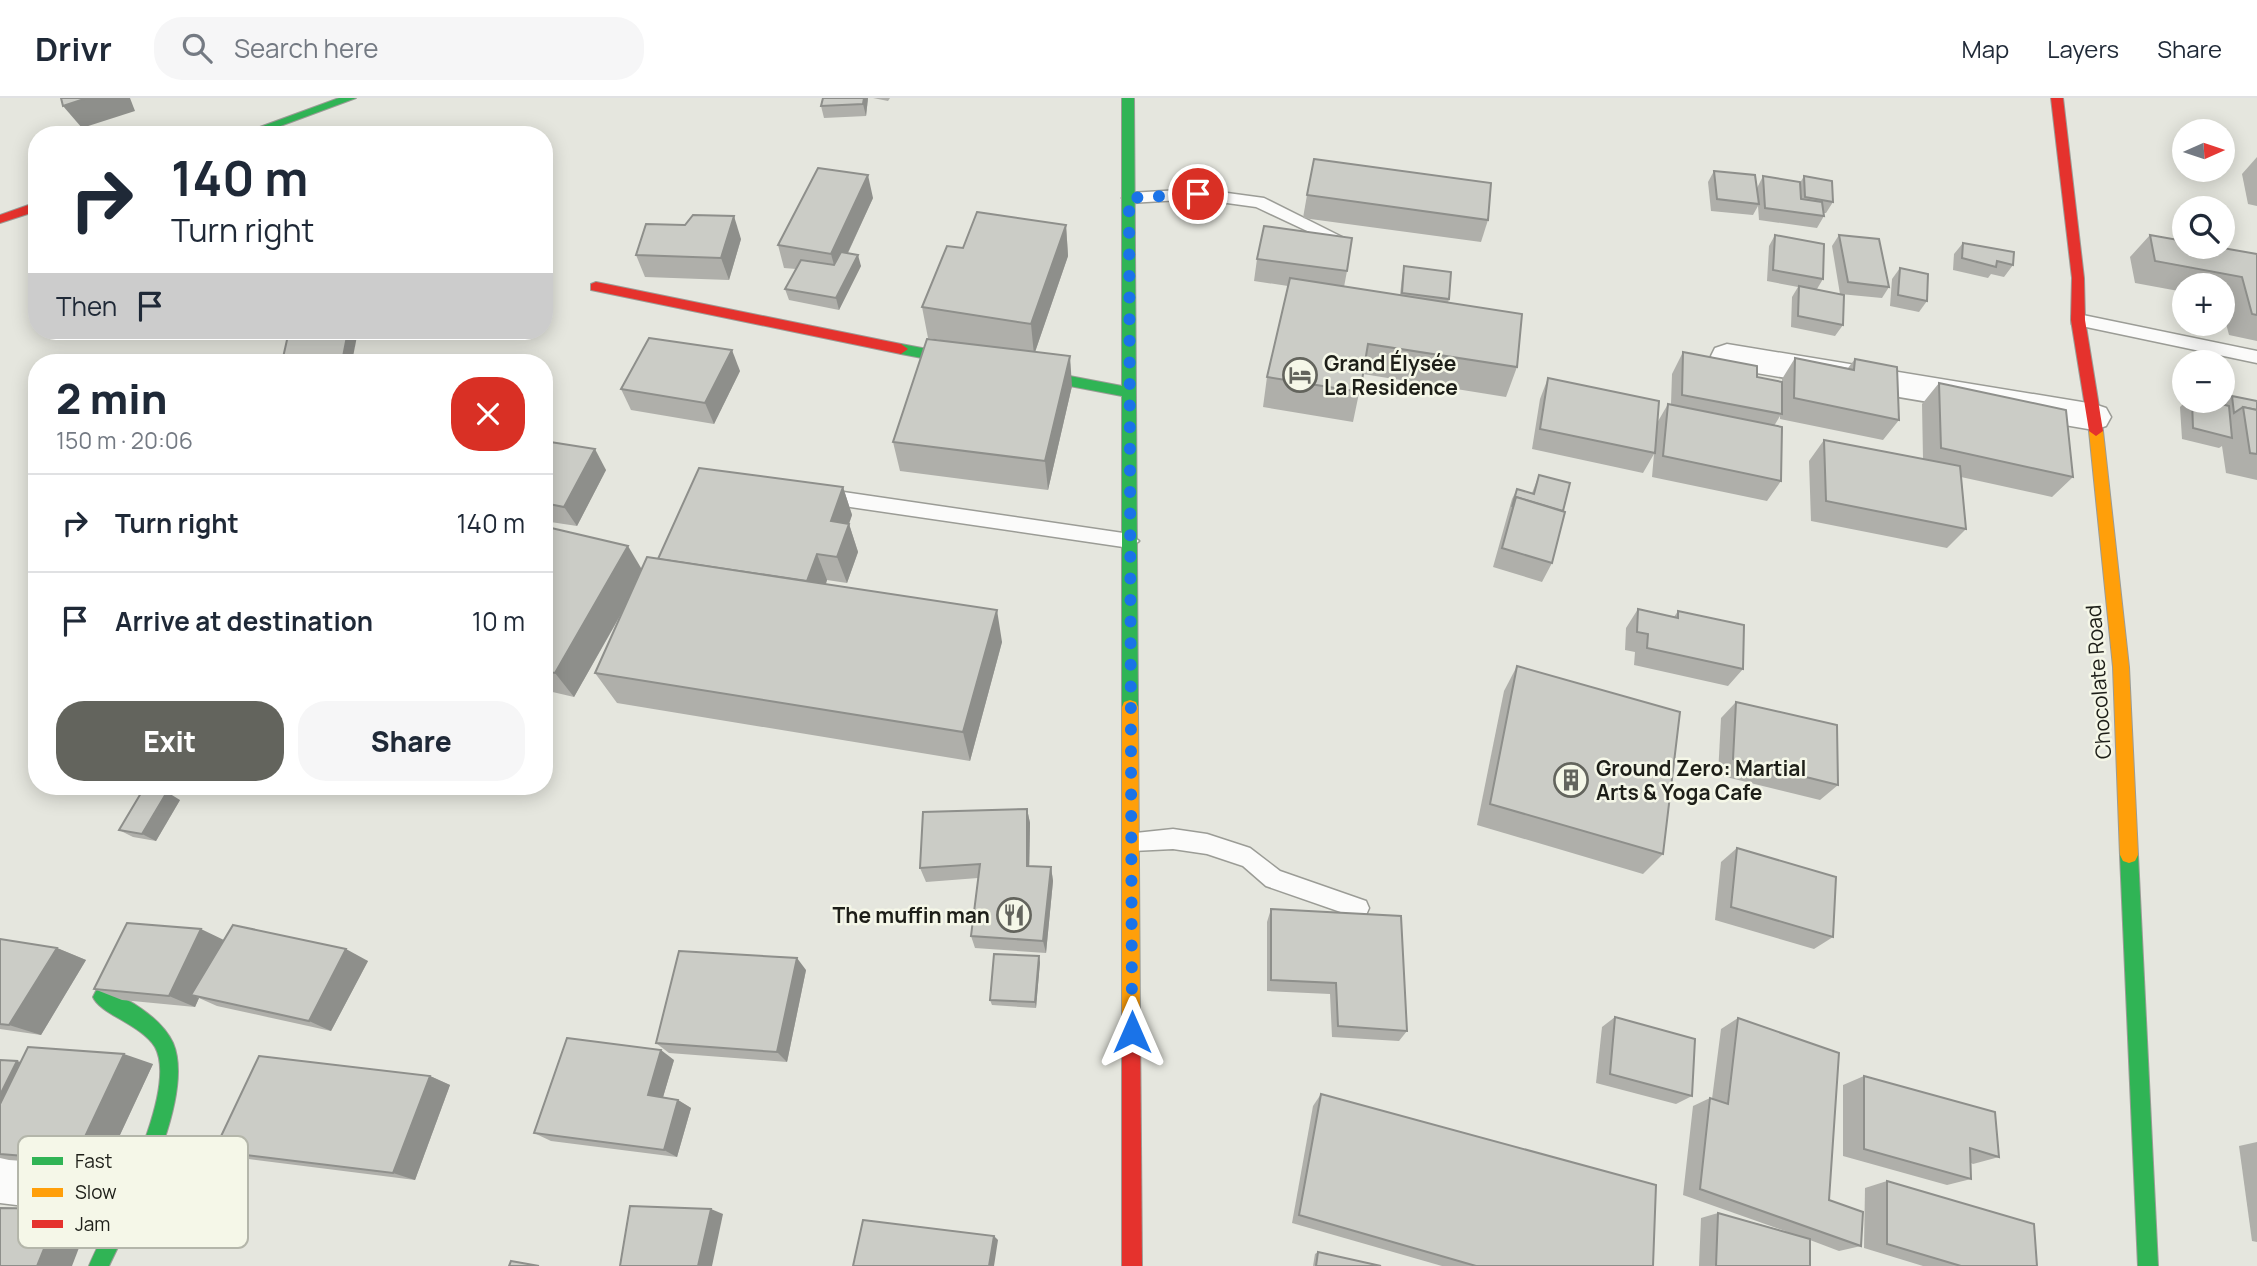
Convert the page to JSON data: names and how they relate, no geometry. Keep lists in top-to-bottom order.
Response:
{
  "streets": {
    "street": ["Chocolate Road"]
  },
  "places": {
    "hotel": ["Grand Élysée La Residence"],
    "building": ["Ground Zero: Martial Arts & Yoga Cafe"],
    "restaurant": ["The muffin man"]
  },
  "legend": ["Fast", "Slow", "Jam"],
  "north": "right",
  "page": {
    "header": "Drivr",
    "search": "Search here",
    "nav": ["Map", "Layers", "Share"],
    "map_buttons": ["+", "−"],
    "turn": ["140 m", "Turn right"],
    "then": "Then",
    "heading": ["2 min", "150 m · 20:06"],
    "list": [
      {
        "name": "Turn right",
        "value": "140 m"
      },
      {
        "name": "Arrive at destination",
        "value": "10 m"
      }
    ],
    "buttons": ["Exit", "Share"]
  }
}
